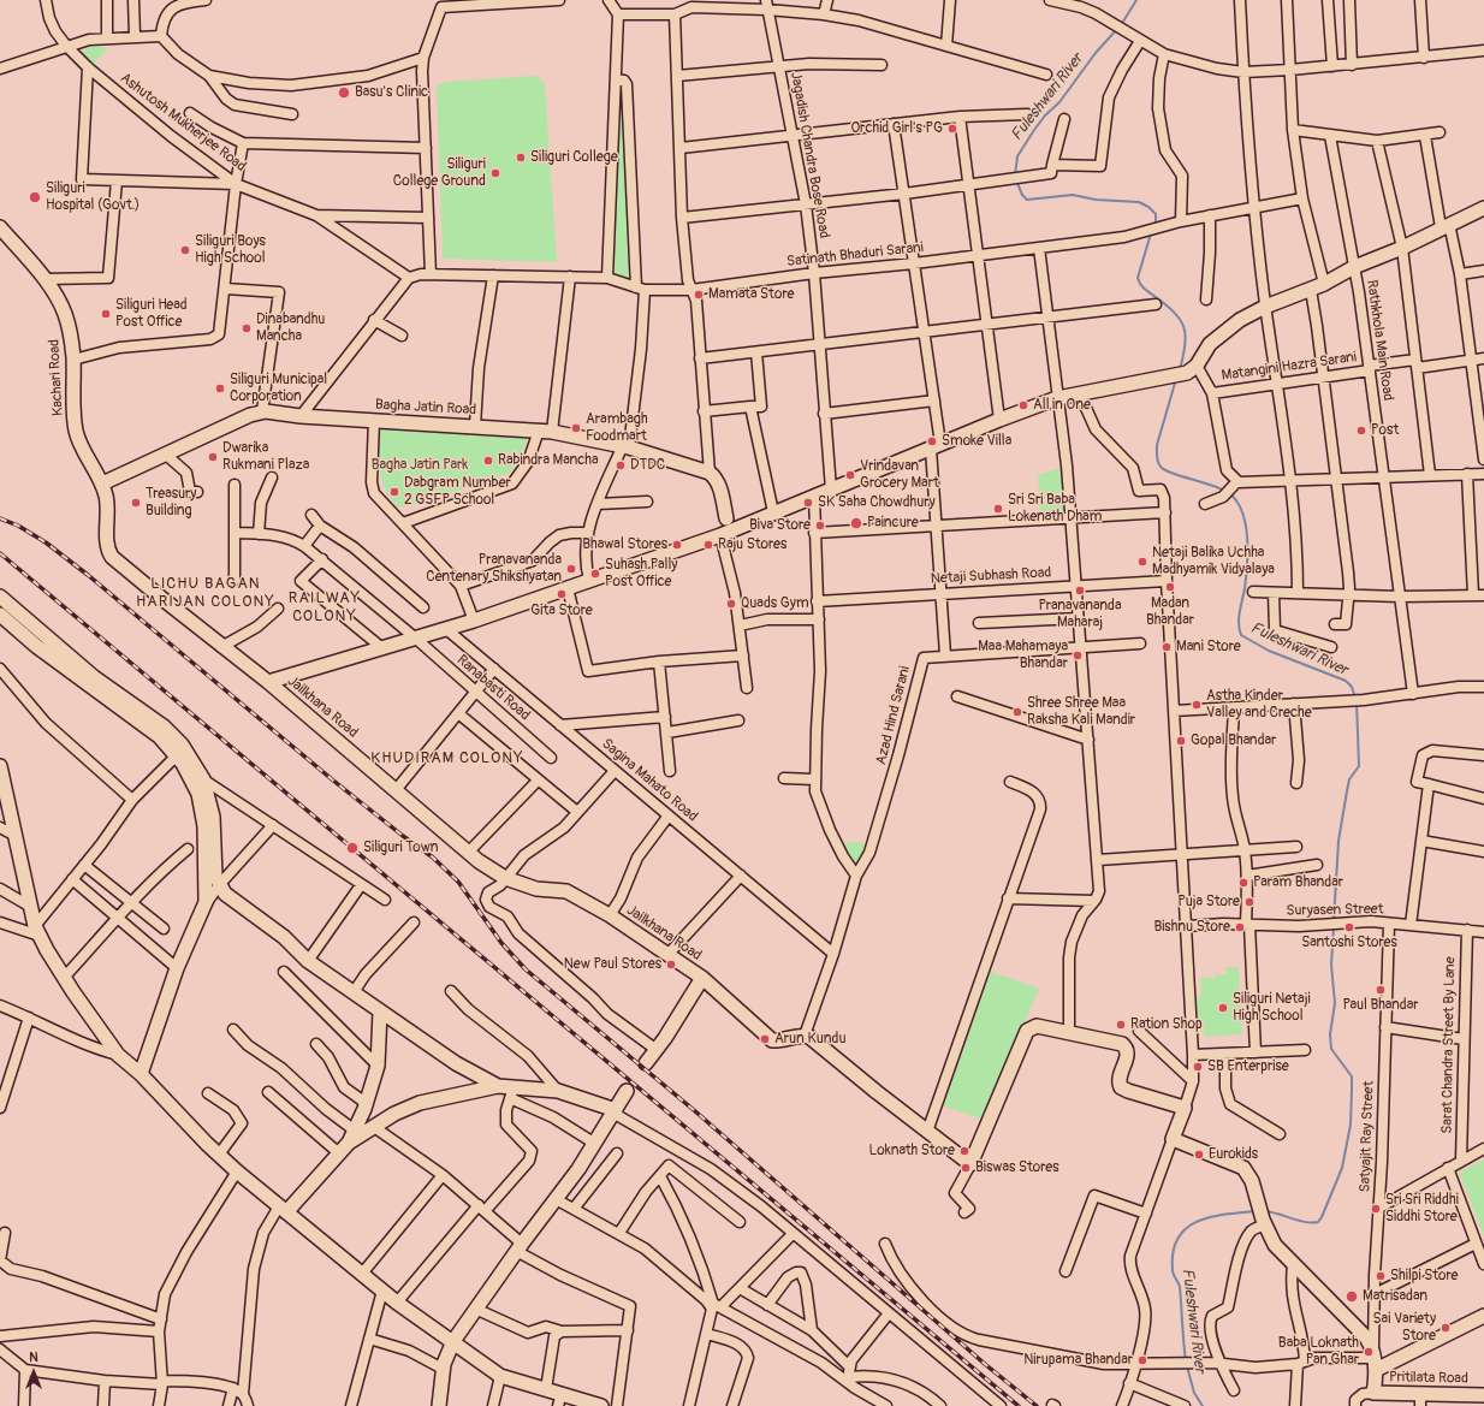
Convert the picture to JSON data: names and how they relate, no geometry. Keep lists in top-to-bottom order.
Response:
{
  "streets": {
    "street": [
      "Ashutosh Mukherjee Road",
      "Jagadish Chandra Bose Road",
      "Satinath Bhaduri Sarani",
      "Rathkhola Main Road",
      "Matangini Hazra Sarani",
      "Kachari Road",
      "Bagha Jatin Road",
      "Netaji Subhash Road",
      "Ranabasti Road",
      "Jailkhana Road",
      "Azad Hind Sarani",
      "Sagina Mahato Road",
      "Suryasen Street",
      "Sarat Chandra Street By Lane",
      "Satyajit Ray Street",
      "Pritilata Road"
    ]
  },
  "crossings": [
    ["Ashutosh Mukherjee Road", "Satinath Bhaduri Sarani"],
    ["Jagadish Chandra Bose Road", "Satinath Bhaduri Sarani"],
    ["Rathkhola Main Road", "Matangini Hazra Sarani"],
    ["Kachari Road", "Bagha Jatin Road"],
    ["Kachari Road", "Jailkhana Road"],
    ["Bagha Jatin Road", "Jailkhana Road"],
    ["Suryasen Street", "Sarat Chandra Street By Lane"],
    ["Suryasen Street", "Satyajit Ray Street"]
  ],
  "districts": ["LICHU BAGAN HARIJAN COLONY", "RAILWAY COLONY", "KHUDIRAM COLONY"],
  "water": ["Fuleshwari River"],
  "parks": ["Bagha Jatin Park"],
  "places": [
    "Basu's Clinic",
    "Orchid Girl's PG",
    "Siliguri College",
    "Siliguri College Ground",
    "Siliguri Hospital (Govt.)",
    "Siliguri Boys High School",
    "Mamata Store",
    "Siliguri Head Post Office",
    "Dinabandhu Mancha",
    "Siliguri Municipal Corporation",
    "All in One",
    "Arambagh Foodmart",
    "Post",
    "Smoke Villa",
    "Dwarika Rukmani Plaza",
    "Rabindra Mancha",
    "DTDC",
    "Vrindavan Grocery Mart",
    "Dabgram Number 2 GSFP School",
    "Treasury Building",
    "SK Saha Chowdhury",
    "Sri Sri Baba Lokenath Dham",
    "Paincure",
    "Biva Store",
    "Bhawal Stores",
    "Raju Stores",
    "Netaji Balika Uchha Madhyamik Vidyalaya",
    "Pranavananda Centenary Shikshyatan",
    "Suhash Pally Post Office",
    "Madan Bhandar",
    "Pranavananda Maharaj",
    "Gita Store",
    "Quads Gym",
    "Mani Store",
    "Maa Mahamaya Bhandar",
    "Astha Kinder Valley and Creche",
    "Shree Shree Maa Raksha Kali Mandir",
    "Gopal Bhandar",
    "Siliguri Town",
    "Param Bhandar",
    "Puja Store",
    "Bishnu Store",
    "Santoshi Stores",
    "New Paul Stores",
    "Paul Bhandar",
    "Siliguri Netaji High School",
    "Ration Shop",
    "Arun Kundu",
    "SB Enterprise",
    "Loknath Store",
    "Eurokids",
    "Biswas Stores",
    "Sri Sri Riddhi Siddhi Store",
    "Shilpi Store",
    "Matrisadan",
    "Sai Variety Store",
    "Baba Loknath Pan Ghar",
    "Nirupama Bhandar"
  ],
  "north": "top"
}
